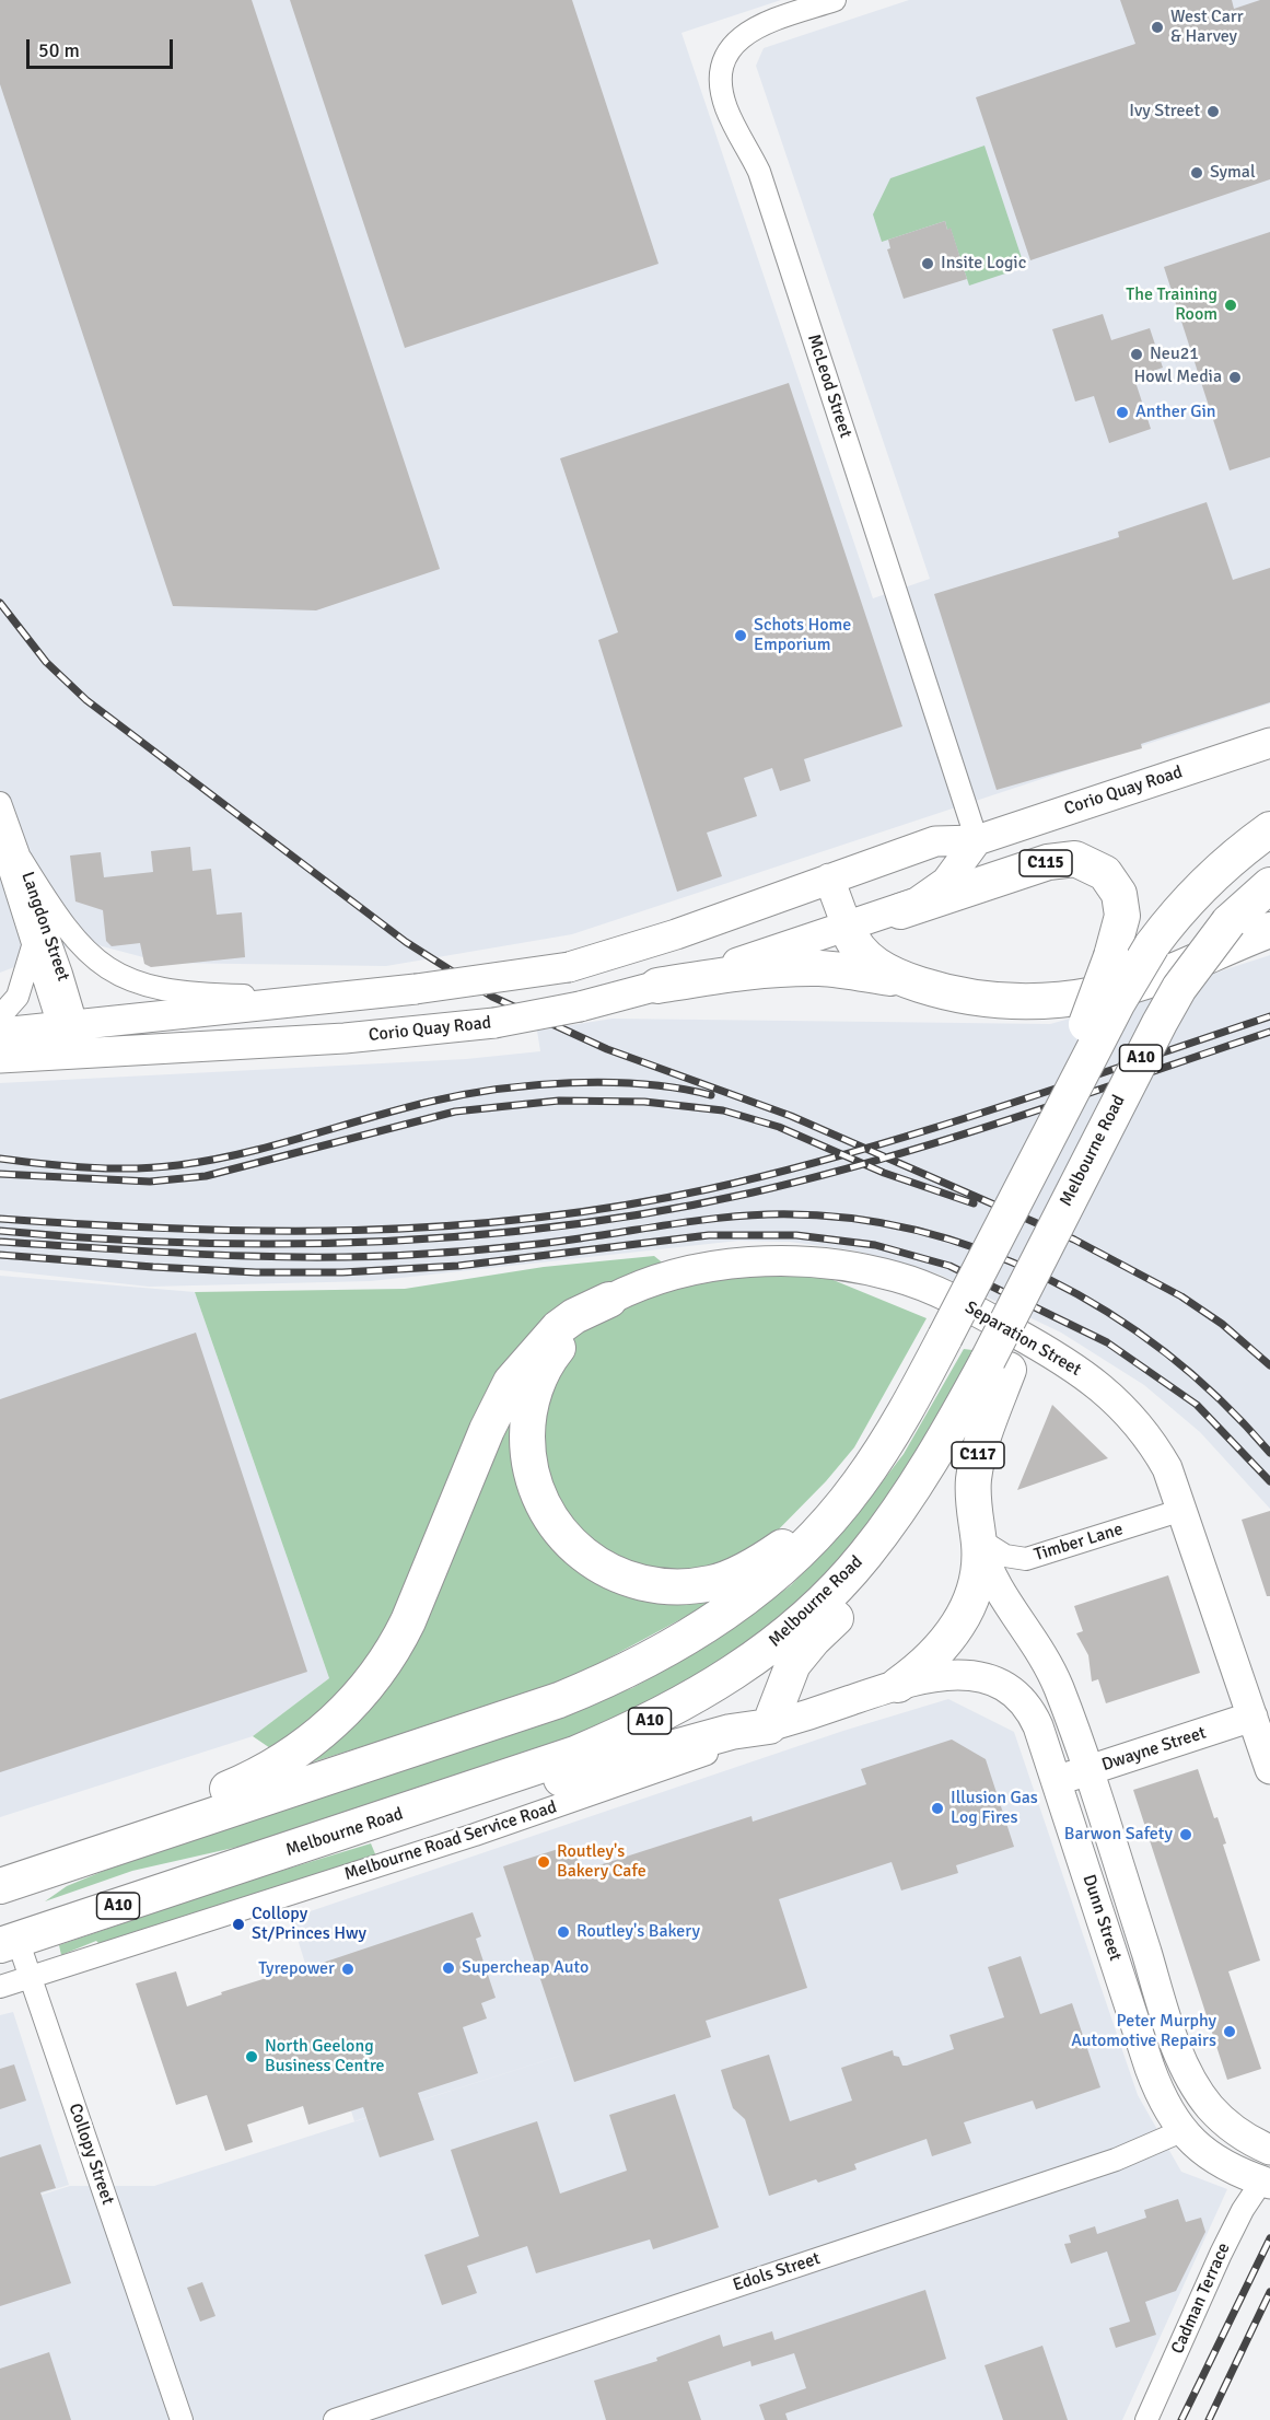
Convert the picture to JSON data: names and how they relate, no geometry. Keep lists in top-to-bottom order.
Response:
{
  "streets": {
    "highway": [
      "C115",
      "A10",
      "Melbourne Road",
      "C117",
      "Collopy Street"
    ],
    "main road": [
      "Corio Quay Road",
      "Separation Street",
      "Dwayne Street",
      "Melbourne Road Service Road",
      "Dunn Street",
      "Edols Street"
    ],
    "street": [
      "McLeod Street",
      "Langdon Street",
      "Timber Lane",
      "Cadman Terrace"
    ]
  },
  "crossings": [
    ["McLeod Street", "Corio Quay Road"],
    ["Corio Quay Road", "C115"],
    ["Corio Quay Road", "Langdon Street"],
    ["C115", "A10"],
    ["A10", "Collopy Street"],
    ["Melbourne Road", "C117"],
    ["Melbourne Road", "Collopy Street"],
    ["Separation Street", "Timber Lane"],
    ["Separation Street", "Dwayne Street"],
    ["C117", "Timber Lane"],
    ["C117", "Dunn Street"],
    ["Timber Lane", "Dunn Street"],
    ["Dwayne Street", "Dunn Street"],
    ["Melbourne Road Service Road", "Dunn Street"],
    ["Melbourne Road Service Road", "Collopy Street"],
    ["Dunn Street", "Edols Street"],
    ["Dunn Street", "Cadman Terrace"]
  ],
  "places": [
    "West Carr & Harvey",
    "Ivy Street",
    "Symal",
    "Insite Logic",
    "The Training Room",
    "Neu21",
    "Howl Media",
    "Anther Gin",
    "Schots Home Emporium",
    "Illusion Gas Log Fires",
    "Barwon Safety",
    "Routley's Bakery Cafe",
    "Collopy St/Princes Hwy",
    "Routley's Bakery",
    "Supercheap Auto",
    "Tyrepower",
    "Peter Murphy Automotive Repairs",
    "North Geelong Business Centre"
  ],
  "scale_bar": "50 m"
}
